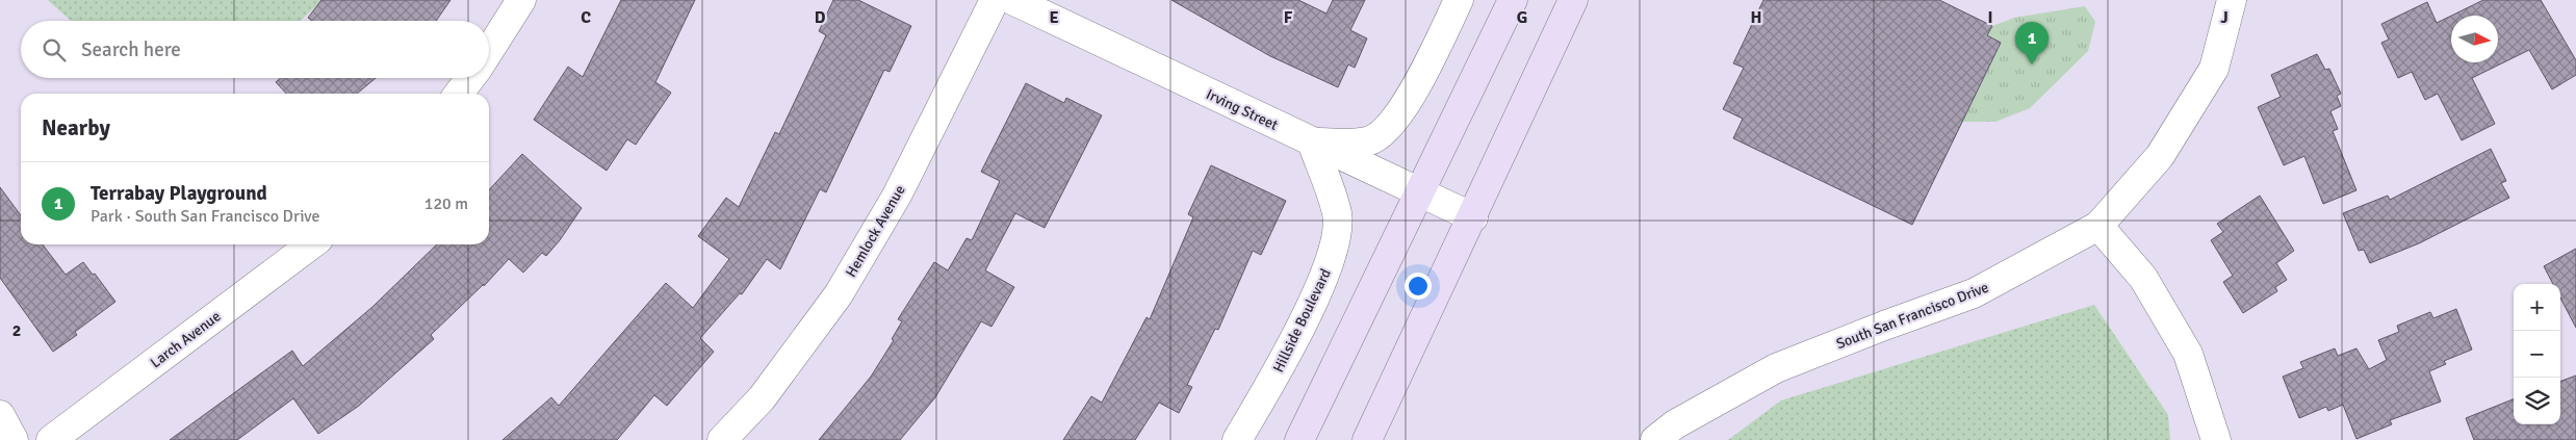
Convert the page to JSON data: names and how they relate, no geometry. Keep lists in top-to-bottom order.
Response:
{
  "streets": {
    "street": [
      "Irving Street",
      "Hemlock Avenue",
      "South San Francisco Drive",
      "Hillside Boulevard",
      "Larch Avenue"
    ]
  },
  "crossings": [
    ["Irving Street", "Hillside Boulevard"]
  ],
  "north": "right",
  "page": {
    "search": "Search here",
    "pins": "1",
    "heading": "Nearby",
    "list": [
      {
        "mark": "1",
        "name": "Terrabay Playground",
        "note": "Park · South San Francisco Drive",
        "value": "120 m"
      }
    ],
    "map_buttons": ["+", "−"]
  },
  "grid": {
    "columns": [
      "C",
      "D",
      "E",
      "F",
      "G",
      "H",
      "I",
      "J"
    ],
    "rows": ["2"]
  }
}
